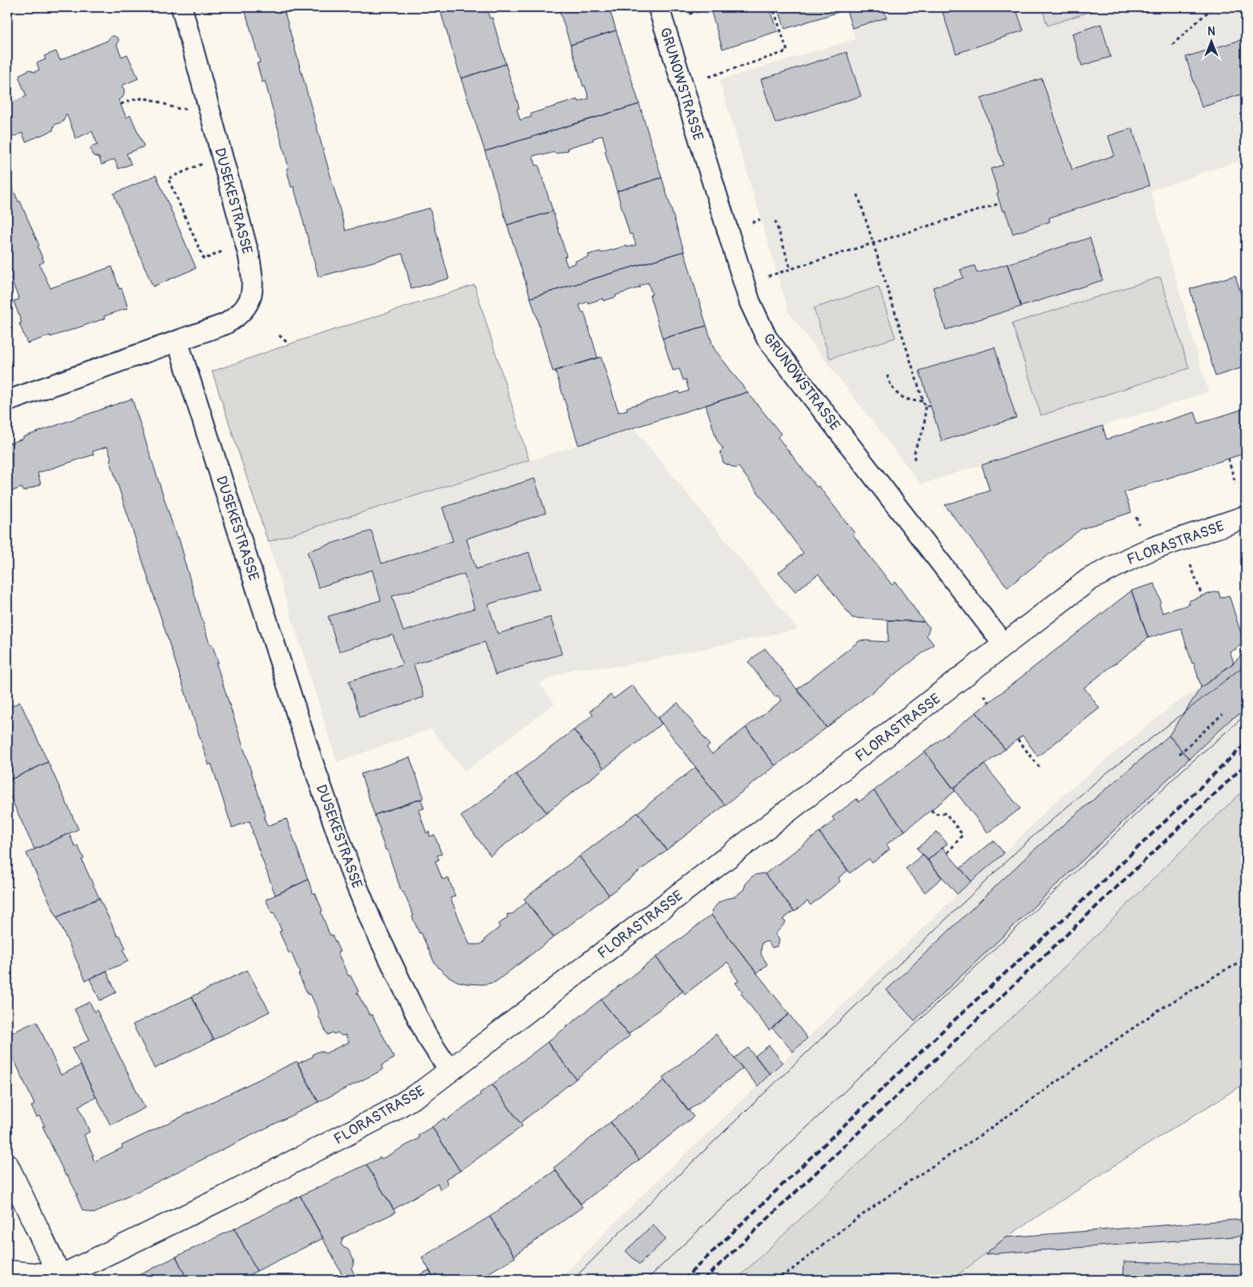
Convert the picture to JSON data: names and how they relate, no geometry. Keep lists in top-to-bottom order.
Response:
{
  "streets": {
    "street": ["GRUNOWSTRASSE", "DUSEKESTRASSE", "FLORASTRASSE"]
  },
  "crossings": [
    ["GRUNOWSTRASSE", "FLORASTRASSE"],
    ["DUSEKESTRASSE", "FLORASTRASSE"]
  ],
  "north": "top"
}
